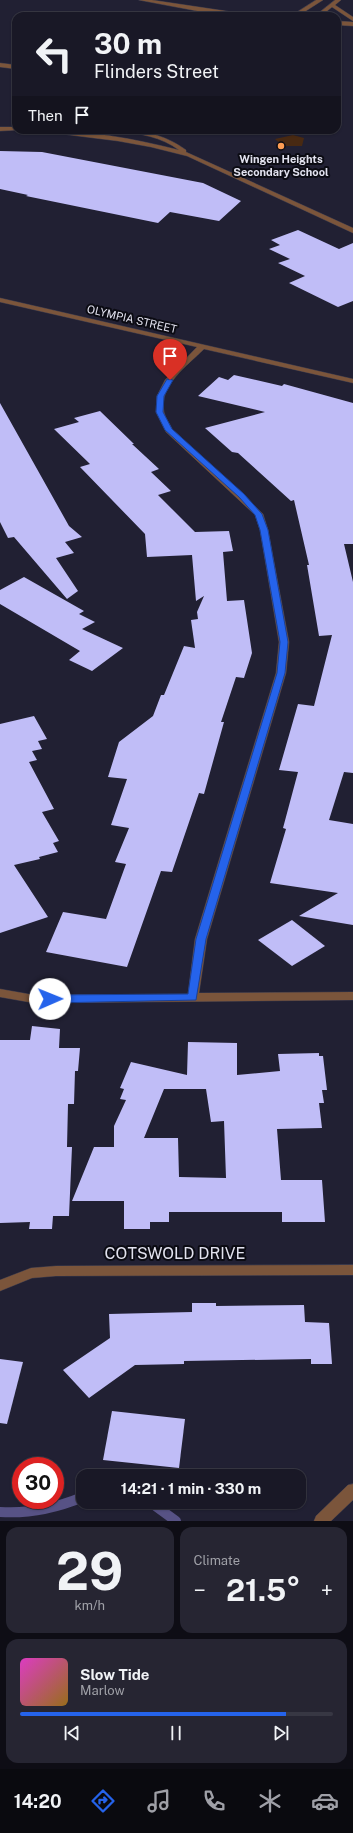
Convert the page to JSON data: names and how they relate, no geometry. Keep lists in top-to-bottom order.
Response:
{
  "streets": {
    "street": ["OLYMPIA STREET", "COTSWOLD DRIVE"]
  },
  "places": ["Wingen Heights Secondary School"],
  "page": {
    "turn": ["30 m", "Flinders Street"],
    "then": "Then",
    "limit": "30",
    "trip": "14:21 · 1 min · 330 m",
    "tile": [
      ["29", "km/h"],
      "Climate"
    ],
    "heat": ["−", "21.5°", "+"],
    "song": ["Slow Tide", "Marlow"],
    "tabs": "14:20"
  }
}
